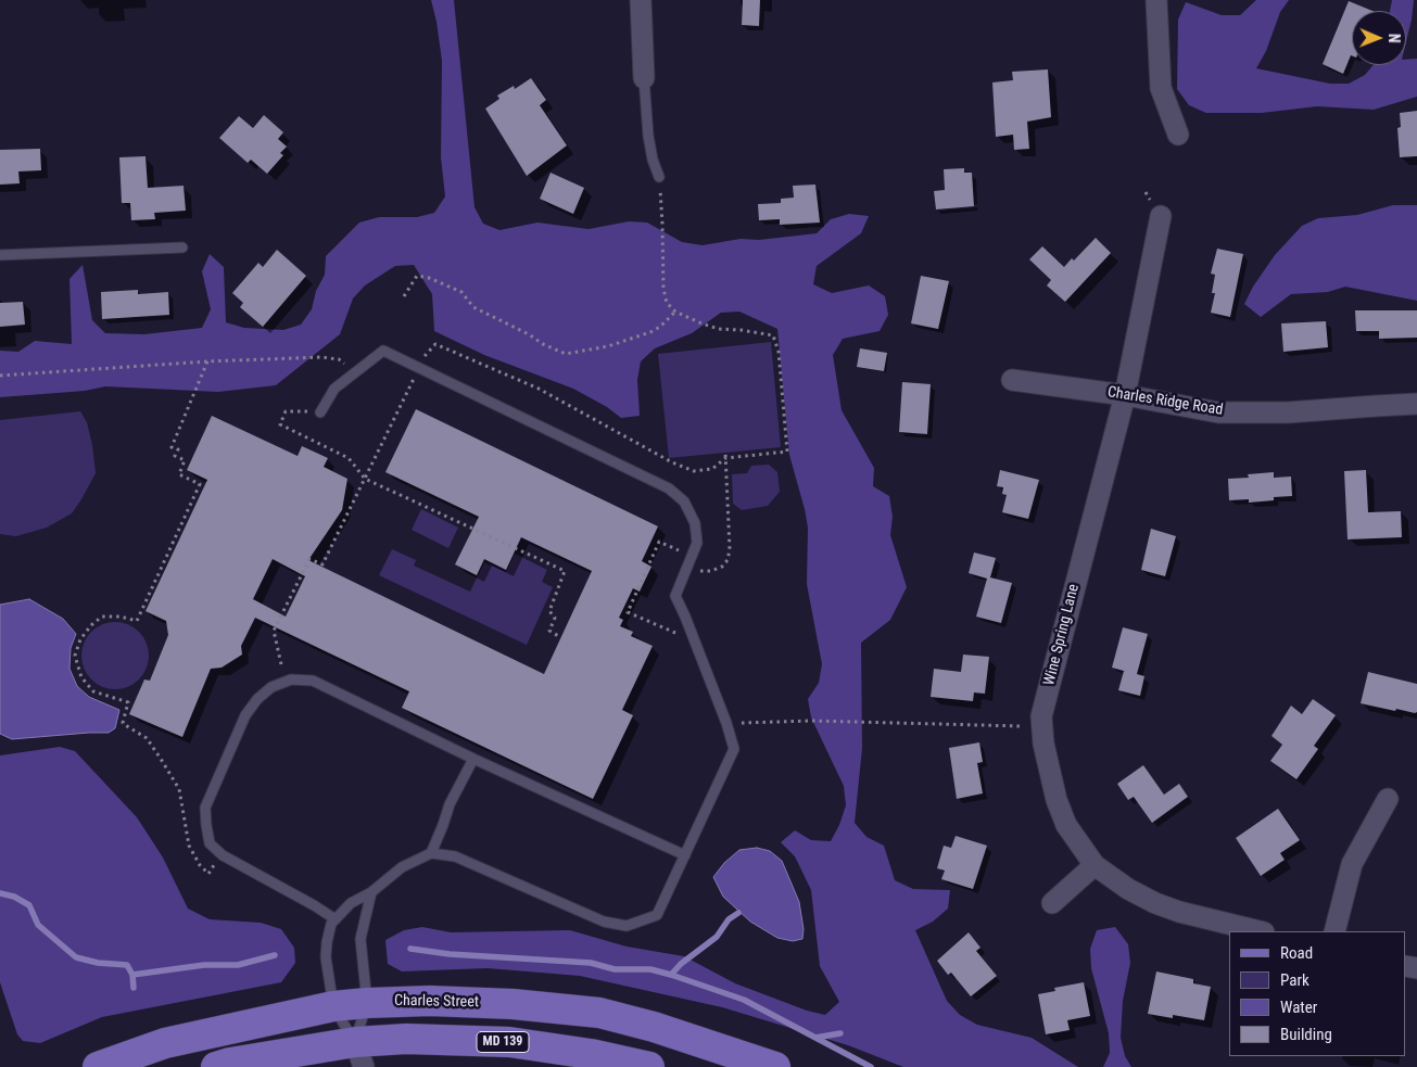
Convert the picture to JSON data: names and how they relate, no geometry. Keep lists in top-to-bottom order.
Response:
{
  "streets": {
    "main road": ["Charles Street", "MD 139"],
    "street": ["Charles Ridge Road", "Wine Spring Lane"]
  },
  "crossings": [
    ["Charles Ridge Road", "Wine Spring Lane"]
  ],
  "legend": [
    "Road",
    "Park",
    "Water",
    "Building"
  ],
  "north": "right"
}
